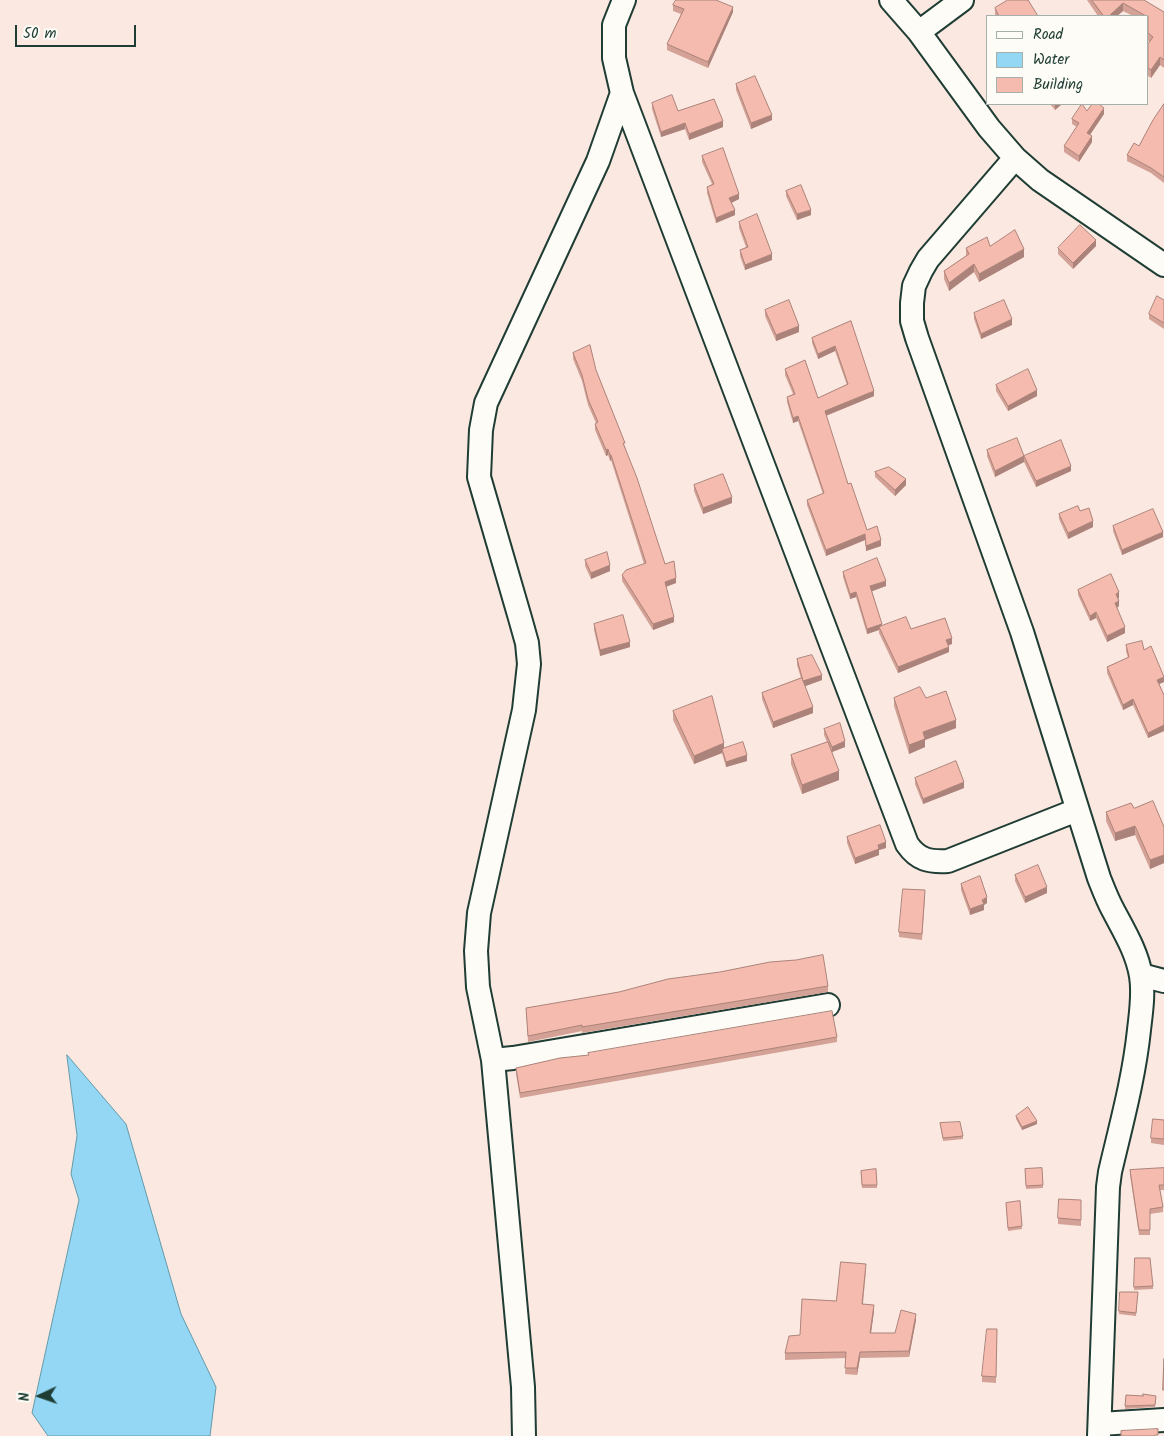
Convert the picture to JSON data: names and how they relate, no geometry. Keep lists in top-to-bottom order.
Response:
{
  "legend": ["Road", "Water", "Building"],
  "scale_bar": "50 m",
  "north": "left"
}
